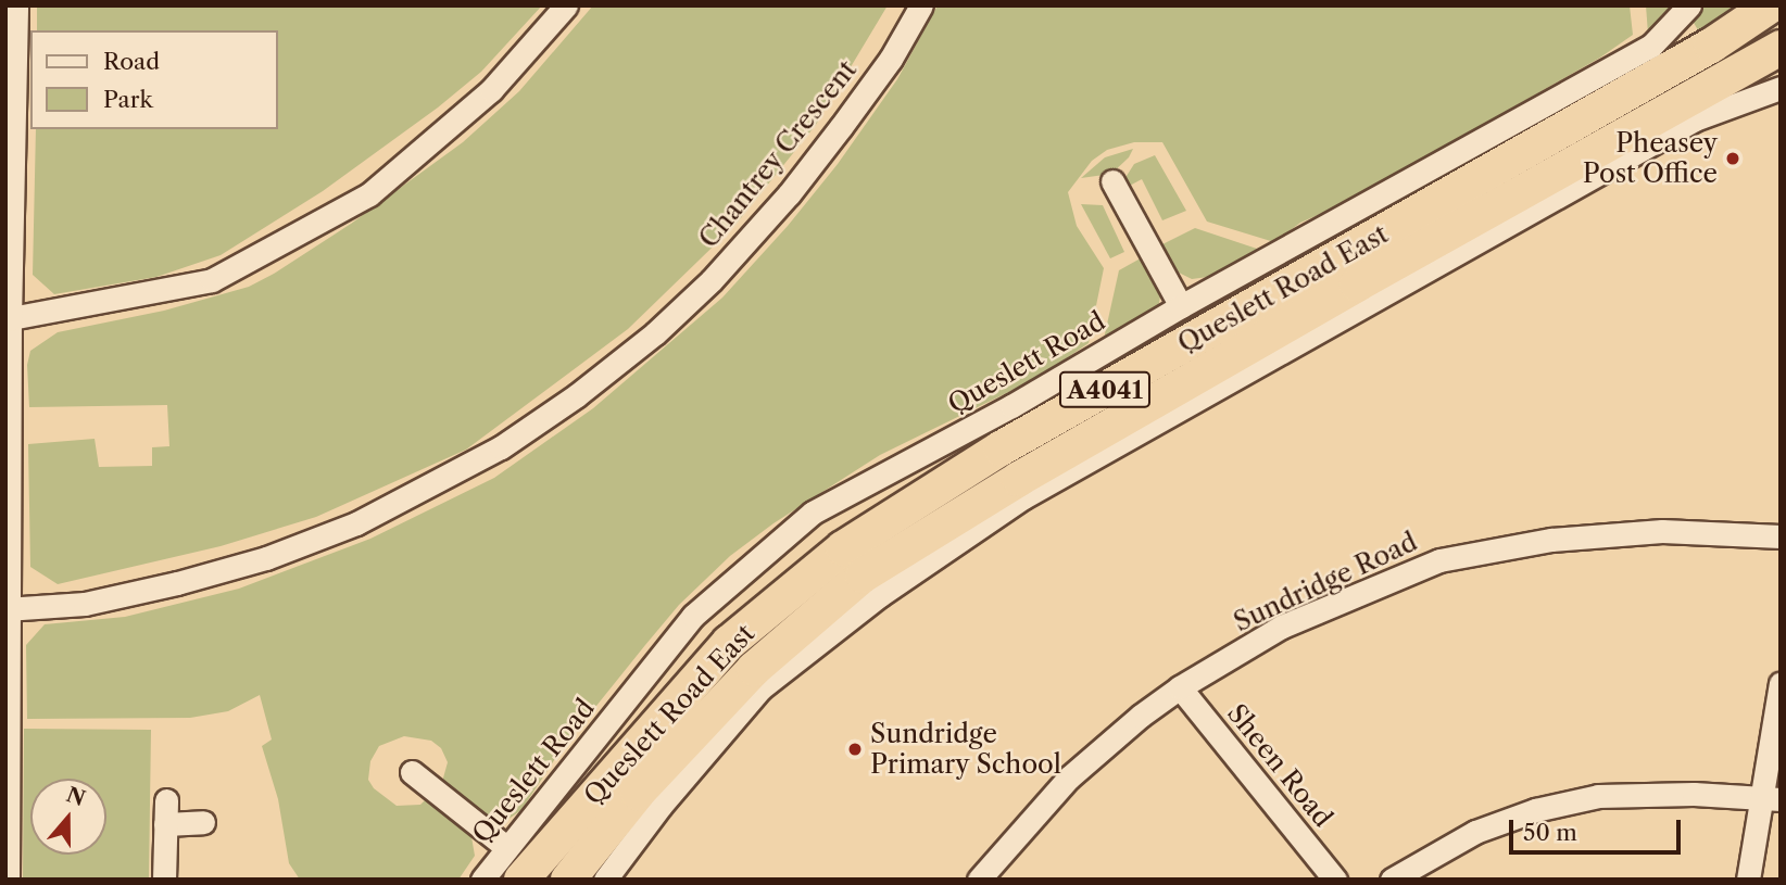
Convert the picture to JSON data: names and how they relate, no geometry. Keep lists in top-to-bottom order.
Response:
{
  "streets": {
    "highway": ["Queslett Road East", "A4041"],
    "street": [
      "Chantrey Crescent",
      "Queslett Road",
      "Sundridge Road",
      "Sheen Road"
    ]
  },
  "crossings": [
    ["Sundridge Road", "Sheen Road"]
  ],
  "places": ["Pheasey Post Office", "Sundridge Primary School"],
  "legend": ["Road", "Park"],
  "scale_bar": "50 m",
  "north": "top"
}
